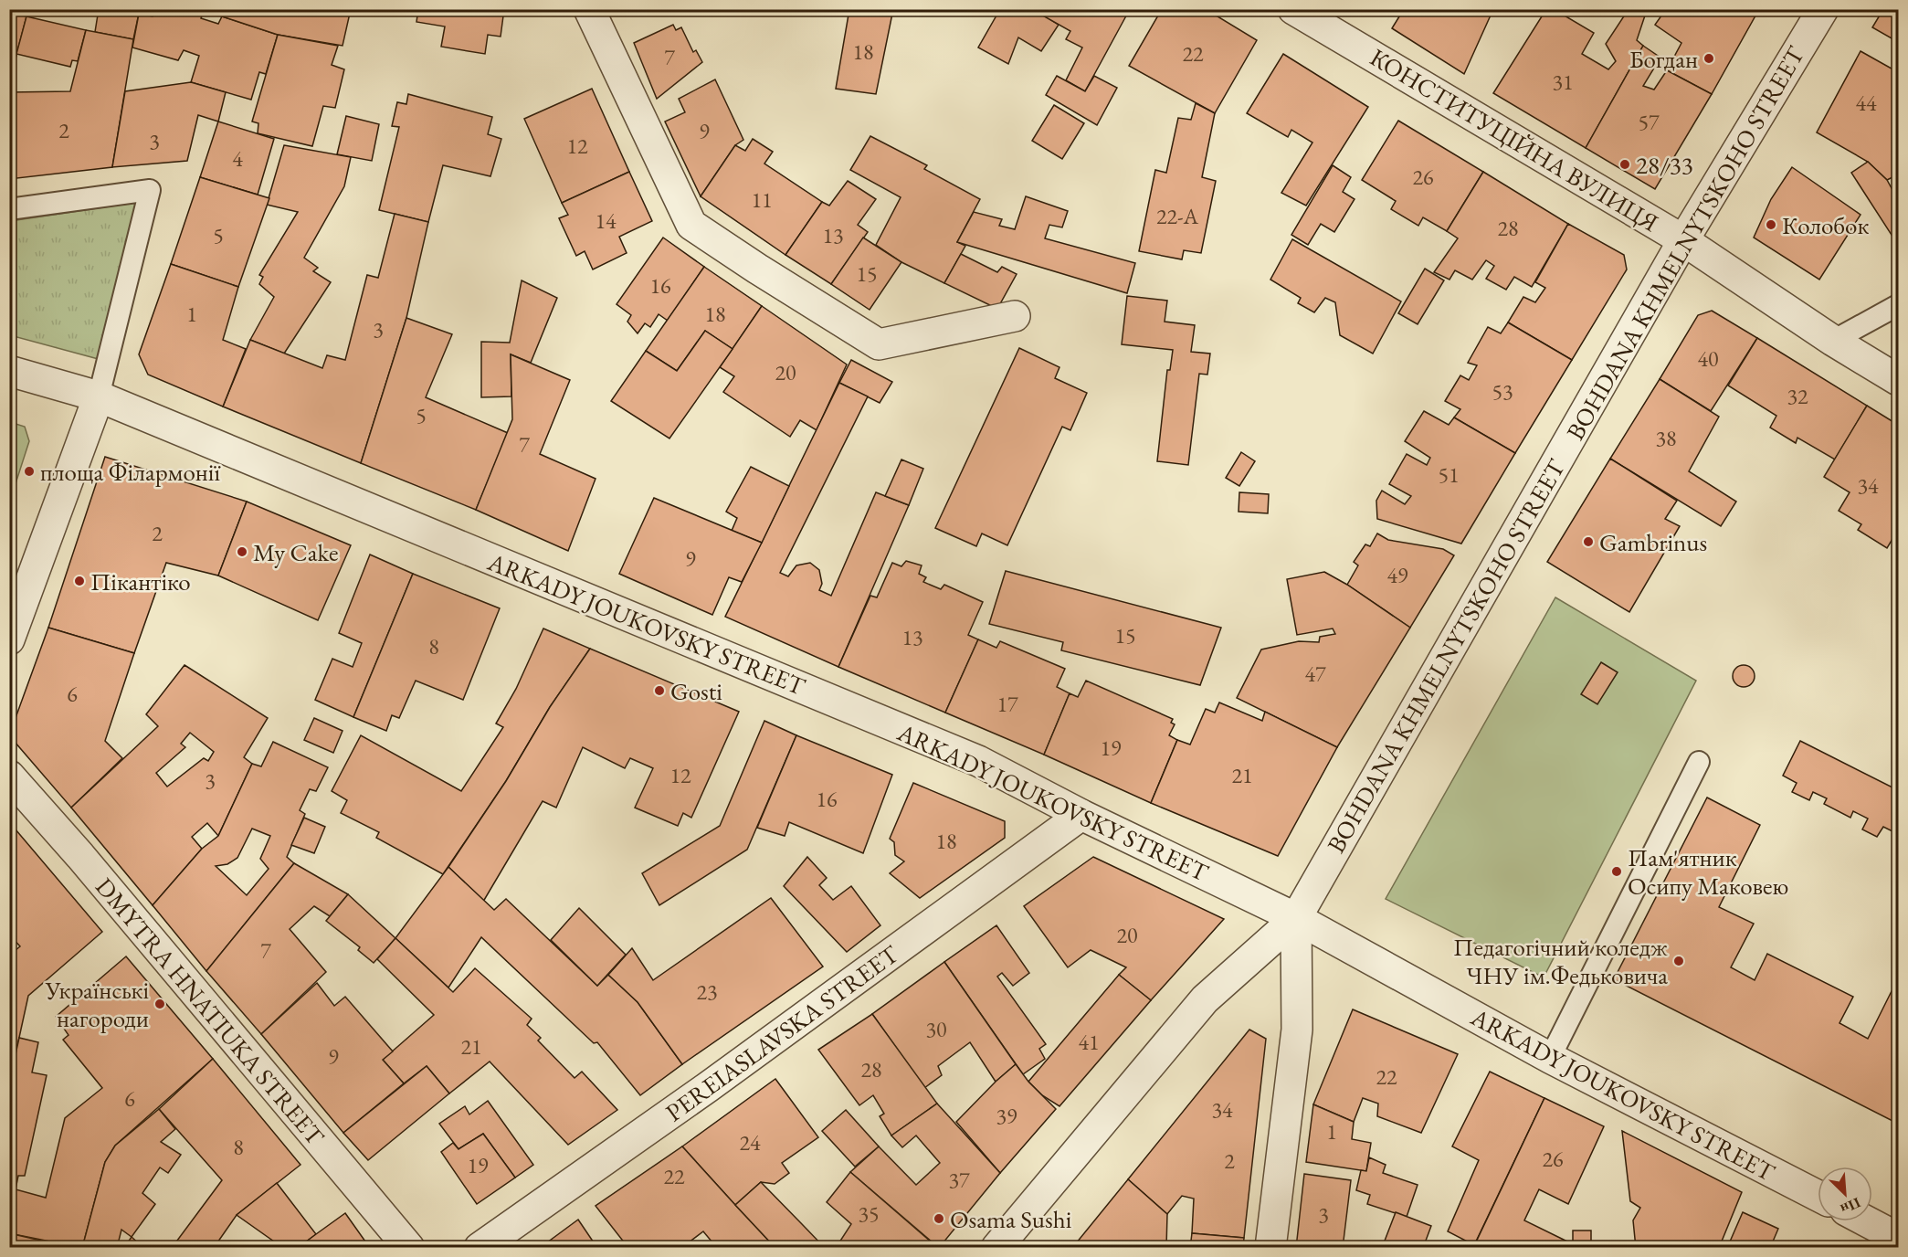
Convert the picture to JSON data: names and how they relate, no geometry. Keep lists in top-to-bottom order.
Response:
{
  "streets": {
    "street": [
      "КОНСТИТУЦІЙНА ВУЛИЦЯ",
      "BOHDANA KHMELNYTSKOHO STREET",
      "ARKADY JOUKOVSKY STREET",
      "DMYTRA HNATIUKA STREET",
      "PEREIASLAVSKA STREET"
    ]
  },
  "crossings": [
    ["КОНСТИТУЦІЙНА ВУЛИЦЯ", "BOHDANA KHMELNYTSKOHO STREET"],
    ["BOHDANA KHMELNYTSKOHO STREET", "ARKADY JOUKOVSKY STREET"],
    ["ARKADY JOUKOVSKY STREET", "PEREIASLAVSKA STREET"]
  ],
  "places": [
    "Богдан",
    "28/33",
    "Колобок",
    "площа Філармонії",
    "Gambrinus",
    "My Cake",
    "Пікантіко",
    "Gosti",
    "Пам'ятник Осипу Маковею",
    "Педагогічний коледж ЧНУ ім.Федьковича",
    "Українські нагороди",
    "Osama Sushi"
  ],
  "house_numbers": [
    "18",
    "22",
    "7",
    "31",
    "44",
    "57",
    "2",
    "9",
    "3",
    "12",
    "4",
    "26",
    "11",
    "22-А",
    "14",
    "28",
    "5",
    "13",
    "15",
    "16",
    "1",
    "18",
    "3",
    "40",
    "20",
    "53",
    "32",
    "5",
    "38",
    "7",
    "51",
    "34",
    "2",
    "9",
    "49",
    "15",
    "13",
    "8",
    "47",
    "6",
    "17",
    "19",
    "12",
    "21",
    "3",
    "16",
    "18",
    "20",
    "7",
    "23",
    "30",
    "41",
    "21",
    "9",
    "28",
    "22",
    "6",
    "34",
    "39",
    "1",
    "24",
    "8",
    "26",
    "2",
    "19",
    "22",
    "37",
    "35",
    "3"
  ],
  "north": "bottom right"
}
